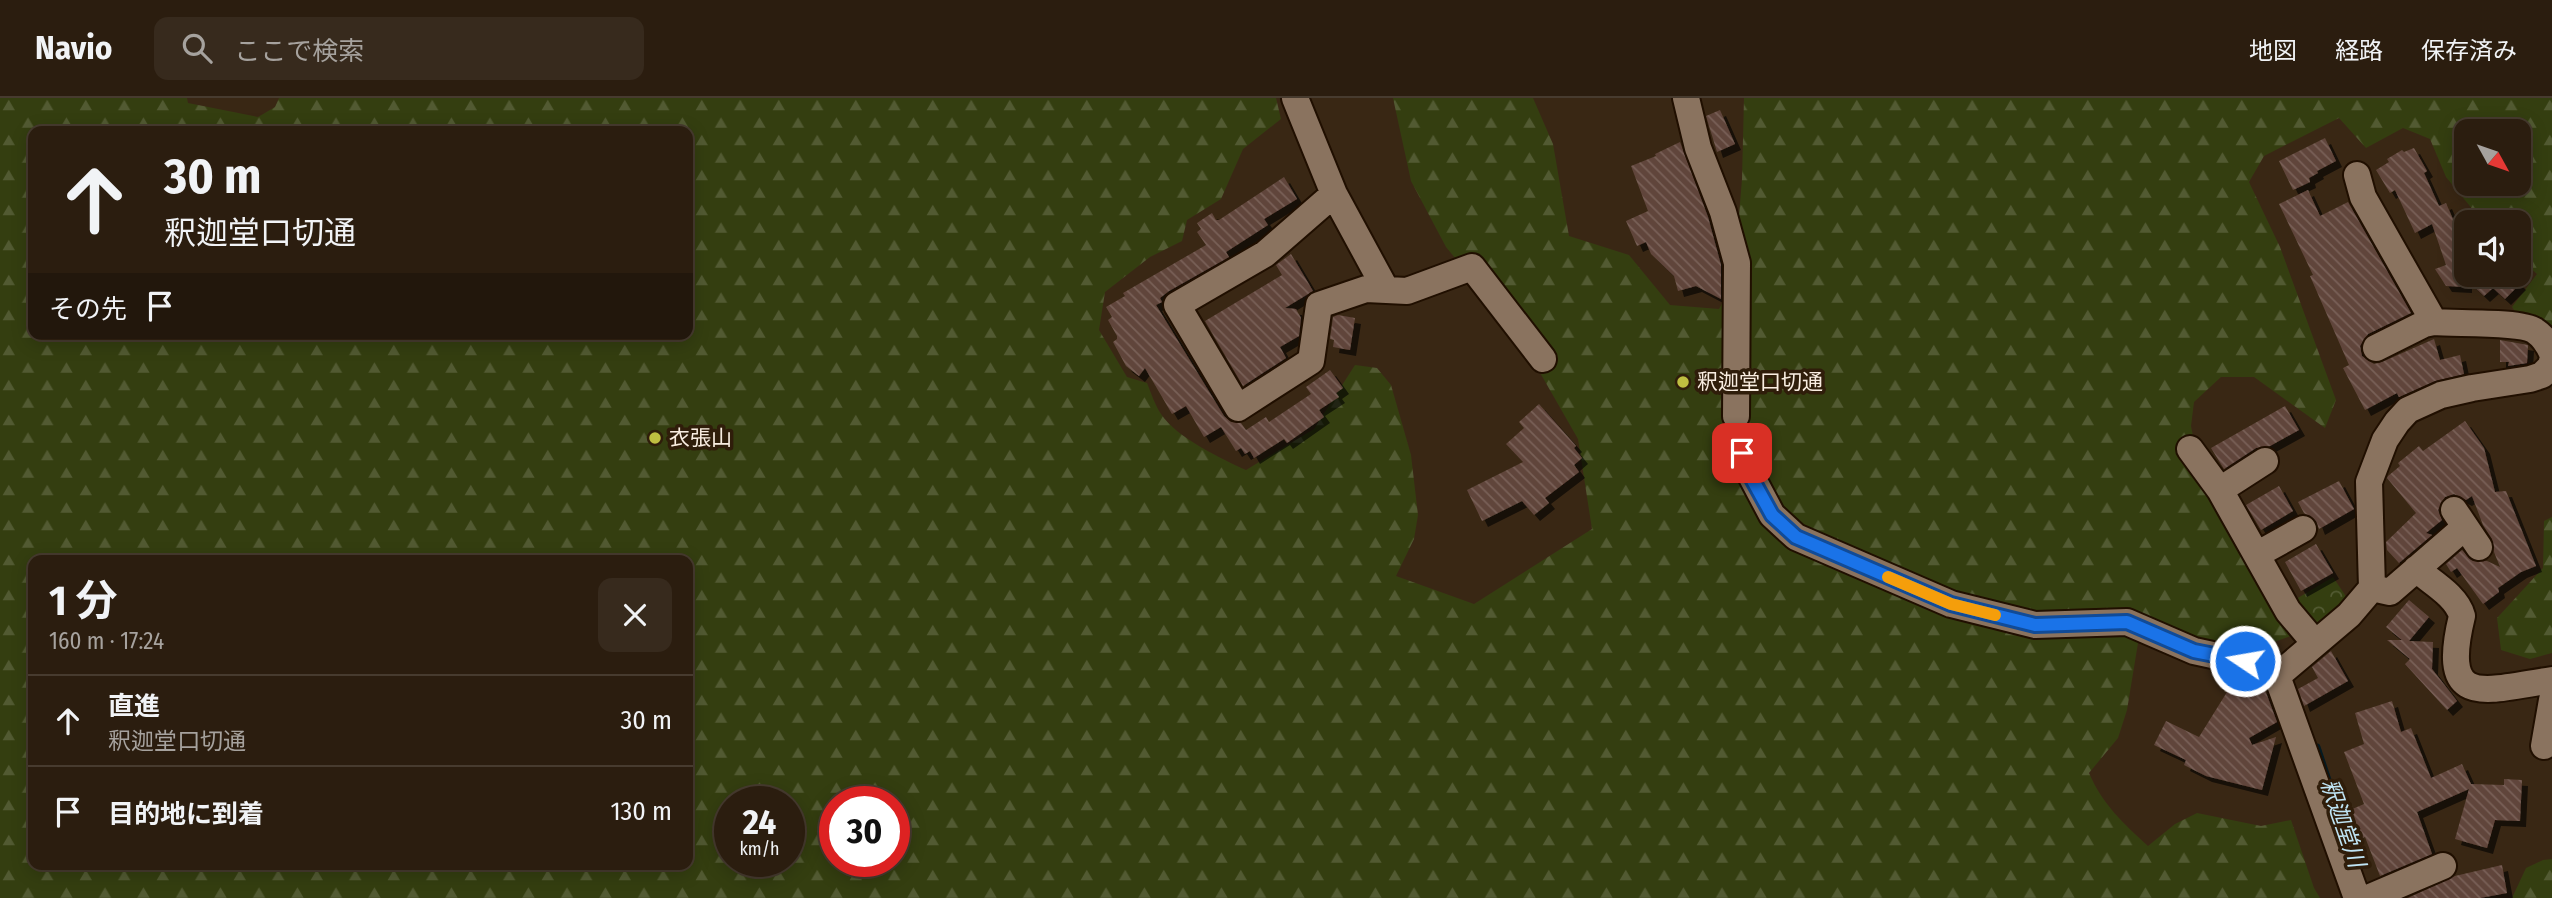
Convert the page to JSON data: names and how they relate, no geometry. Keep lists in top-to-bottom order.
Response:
{
  "water": ["釈迦堂川"],
  "places": ["釈迦堂口切通", "衣張山"],
  "north": "bottom right",
  "page": {
    "header": "Navio",
    "search": "ここで検索",
    "nav": ["地図", "経路", "保存済み"],
    "turn": ["30 m", "釈迦堂口切通"],
    "then": "その先",
    "heading": ["1 分", "160 m · 17:24"],
    "list": [
      {
        "name": "直進",
        "note": "釈迦堂口切通",
        "value": "30 m"
      },
      {
        "name": "目的地に到着",
        "value": "130 m"
      }
    ],
    "speed": "24 km/h",
    "limit": "30"
  }
}
